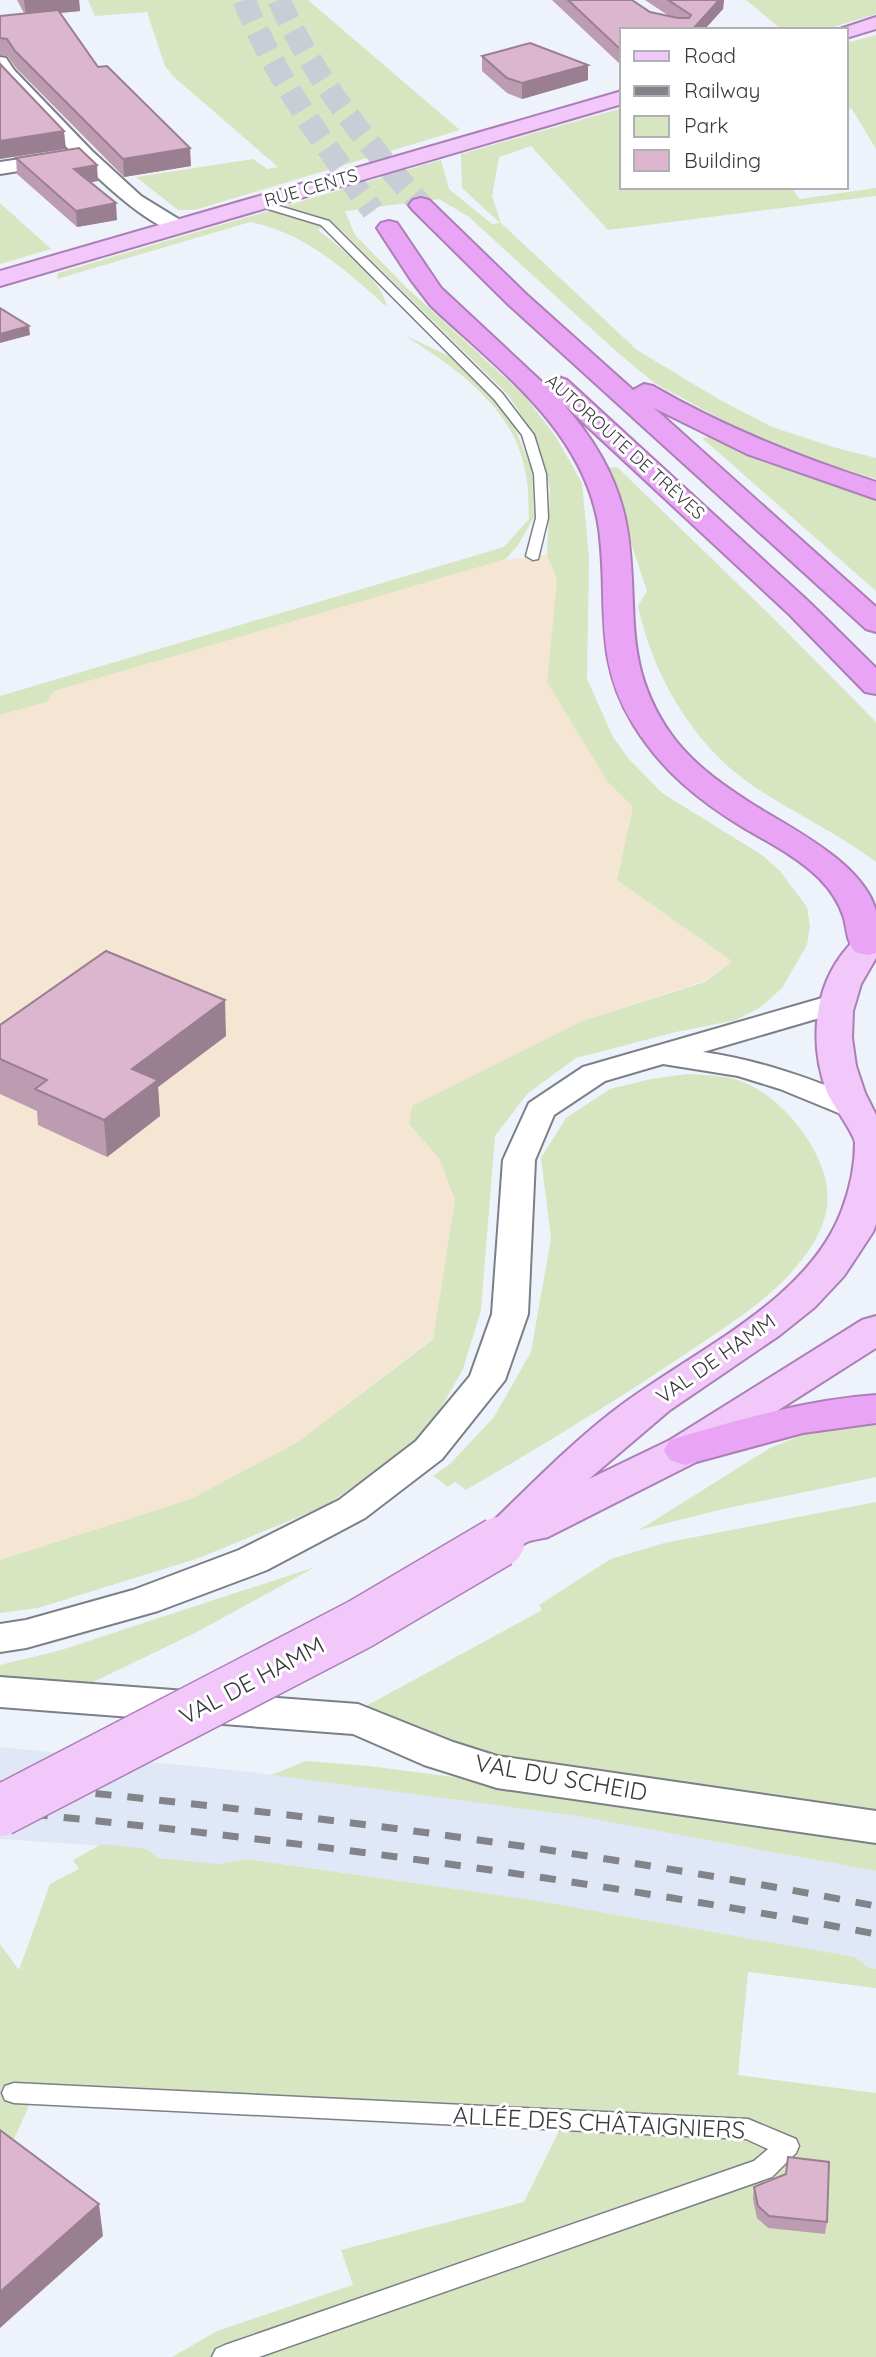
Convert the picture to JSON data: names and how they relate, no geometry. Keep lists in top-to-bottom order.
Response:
{
  "streets": {
    "highway": ["AUTOROUTE DE TRÈVES"],
    "main road": ["RUE CENTS", "VAL DE HAMM"],
    "street": ["VAL DU SCHEID"],
    "lane": ["ALLÉE DES CHÂTAIGNIERS"]
  },
  "legend": [
    "Road",
    "Railway",
    "Park",
    "Building"
  ]
}
